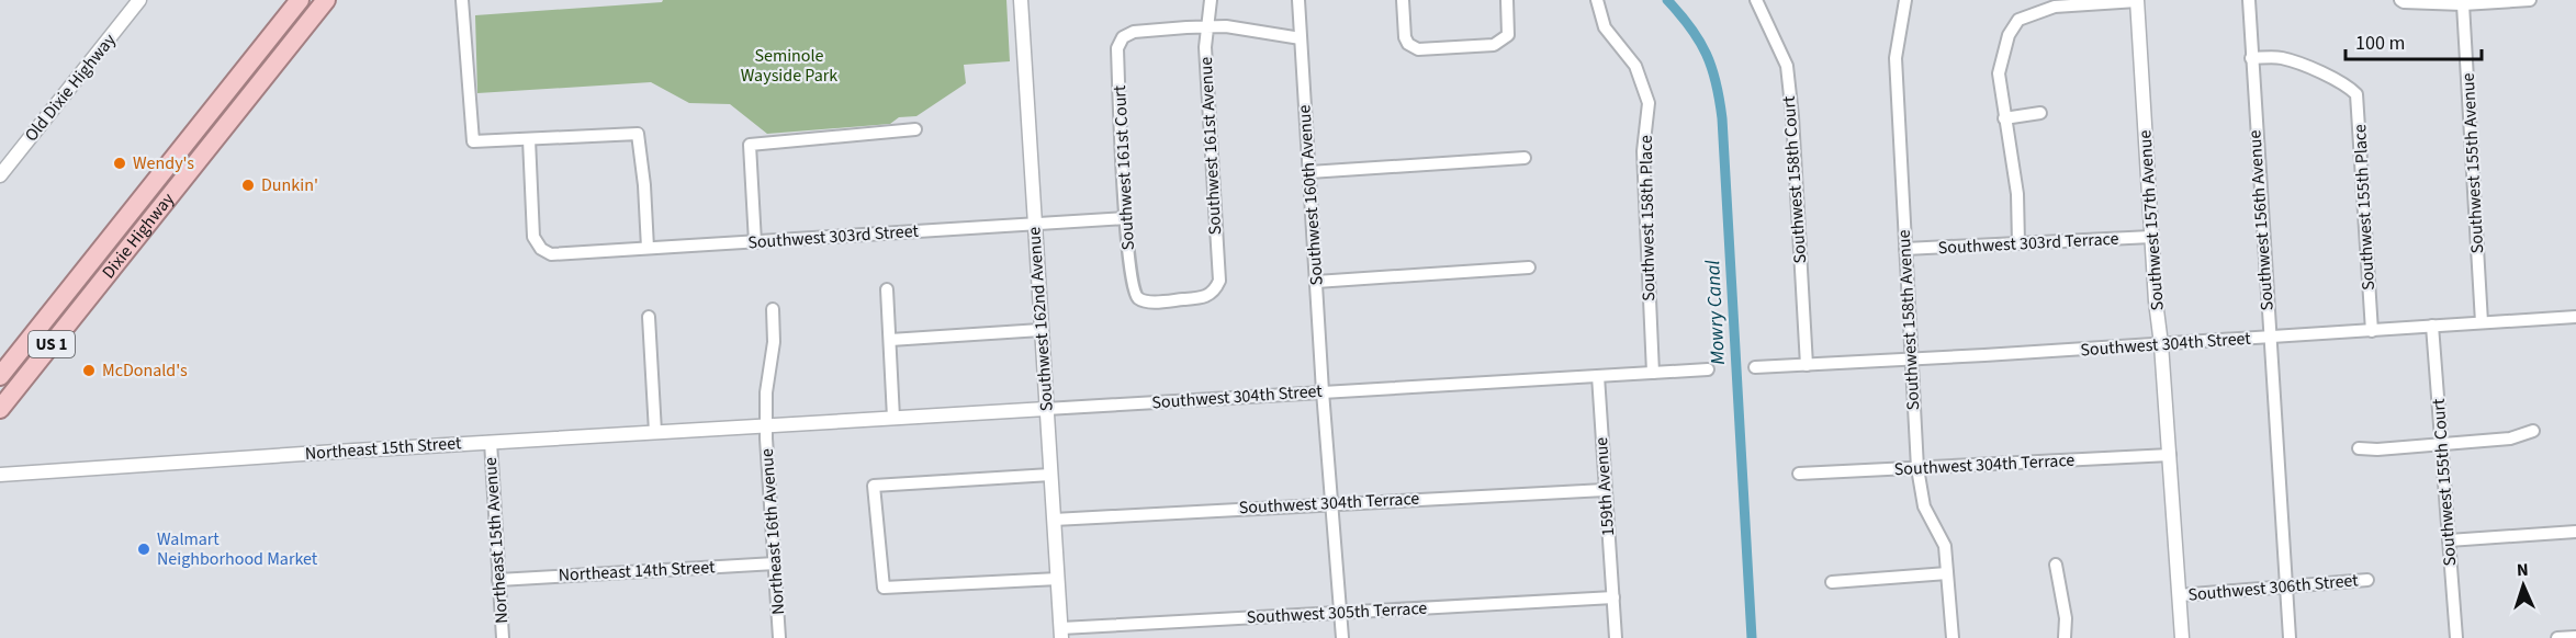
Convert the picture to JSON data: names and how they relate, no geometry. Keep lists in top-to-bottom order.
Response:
{
  "streets": {
    "highway": ["Dixie Highway", "US 1"],
    "street": [
      "Old Dixie Highway",
      "Southwest 161st Avenue",
      "Southwest 155th Avenue",
      "Southwest 161st Court",
      "Southwest 158th Court",
      "Southwest 160th Avenue",
      "Southwest 155th Place",
      "Southwest 158th Place",
      "Southwest 157th Avenue",
      "Southwest 156th Avenue",
      "Southwest 303rd Street",
      "Southwest 303rd Terrace",
      "Southwest 162nd Avenue",
      "Southwest 158th Avenue",
      "Southwest 304th Street",
      "Northeast 15th Street",
      "Southwest 304th Terrace",
      "Southwest 155th Court",
      "159th Avenue",
      "Northeast 16th Avenue",
      "Northeast 15th Avenue",
      "Northeast 14th Street",
      "Southwest 306th Street",
      "Southwest 305th Terrace"
    ]
  },
  "crossings": [
    ["Southwest 161st Avenue", "Southwest 161st Court"],
    ["Southwest 155th Avenue", "Southwest 304th Street"],
    ["Southwest 161st Court", "Southwest 303rd Street"],
    ["Southwest 158th Court", "Southwest 304th Street"],
    ["Southwest 160th Avenue", "Southwest 304th Street"],
    ["Southwest 160th Avenue", "Southwest 304th Terrace"],
    ["Southwest 160th Avenue", "Southwest 305th Terrace"],
    ["Southwest 155th Place", "Southwest 156th Avenue"],
    ["Southwest 155th Place", "Southwest 304th Street"],
    ["Southwest 158th Place", "Southwest 304th Street"],
    ["Southwest 157th Avenue", "Southwest 303rd Terrace"],
    ["Southwest 157th Avenue", "Southwest 304th Street"],
    ["Southwest 157th Avenue", "Southwest 304th Terrace"],
    ["Southwest 157th Avenue", "Southwest 306th Street"],
    ["Southwest 156th Avenue", "Southwest 304th Street"],
    ["Southwest 156th Avenue", "Southwest 306th Street"],
    ["Dixie Highway", "US 1"],
    ["Southwest 303rd Street", "Southwest 162nd Avenue"],
    ["Southwest 303rd Terrace", "Southwest 158th Avenue"],
    ["Southwest 162nd Avenue", "Southwest 304th Street"],
    ["Southwest 162nd Avenue", "Southwest 304th Terrace"],
    ["Southwest 162nd Avenue", "Southwest 305th Terrace"],
    ["Southwest 158th Avenue", "Southwest 304th Street"],
    ["Southwest 158th Avenue", "Southwest 304th Terrace"],
    ["Southwest 304th Street", "Northeast 15th Street"],
    ["Southwest 304th Street", "Southwest 155th Court"],
    ["Southwest 304th Street", "159th Avenue"],
    ["Southwest 304th Street", "Northeast 16th Avenue"],
    ["Northeast 15th Street", "Northeast 16th Avenue"],
    ["Northeast 15th Street", "Northeast 15th Avenue"],
    ["Southwest 304th Terrace", "159th Avenue"],
    ["159th Avenue", "Southwest 305th Terrace"],
    ["Northeast 16th Avenue", "Northeast 14th Street"],
    ["Northeast 15th Avenue", "Northeast 14th Street"]
  ],
  "water": ["Mowry Canal"],
  "parks": ["Seminole Wayside Park"],
  "places": [
    "Wendy's",
    "Dunkin'",
    "McDonald's",
    "Walmart Neighborhood Market"
  ],
  "scale_bar": "100 m",
  "north": "top"
}
